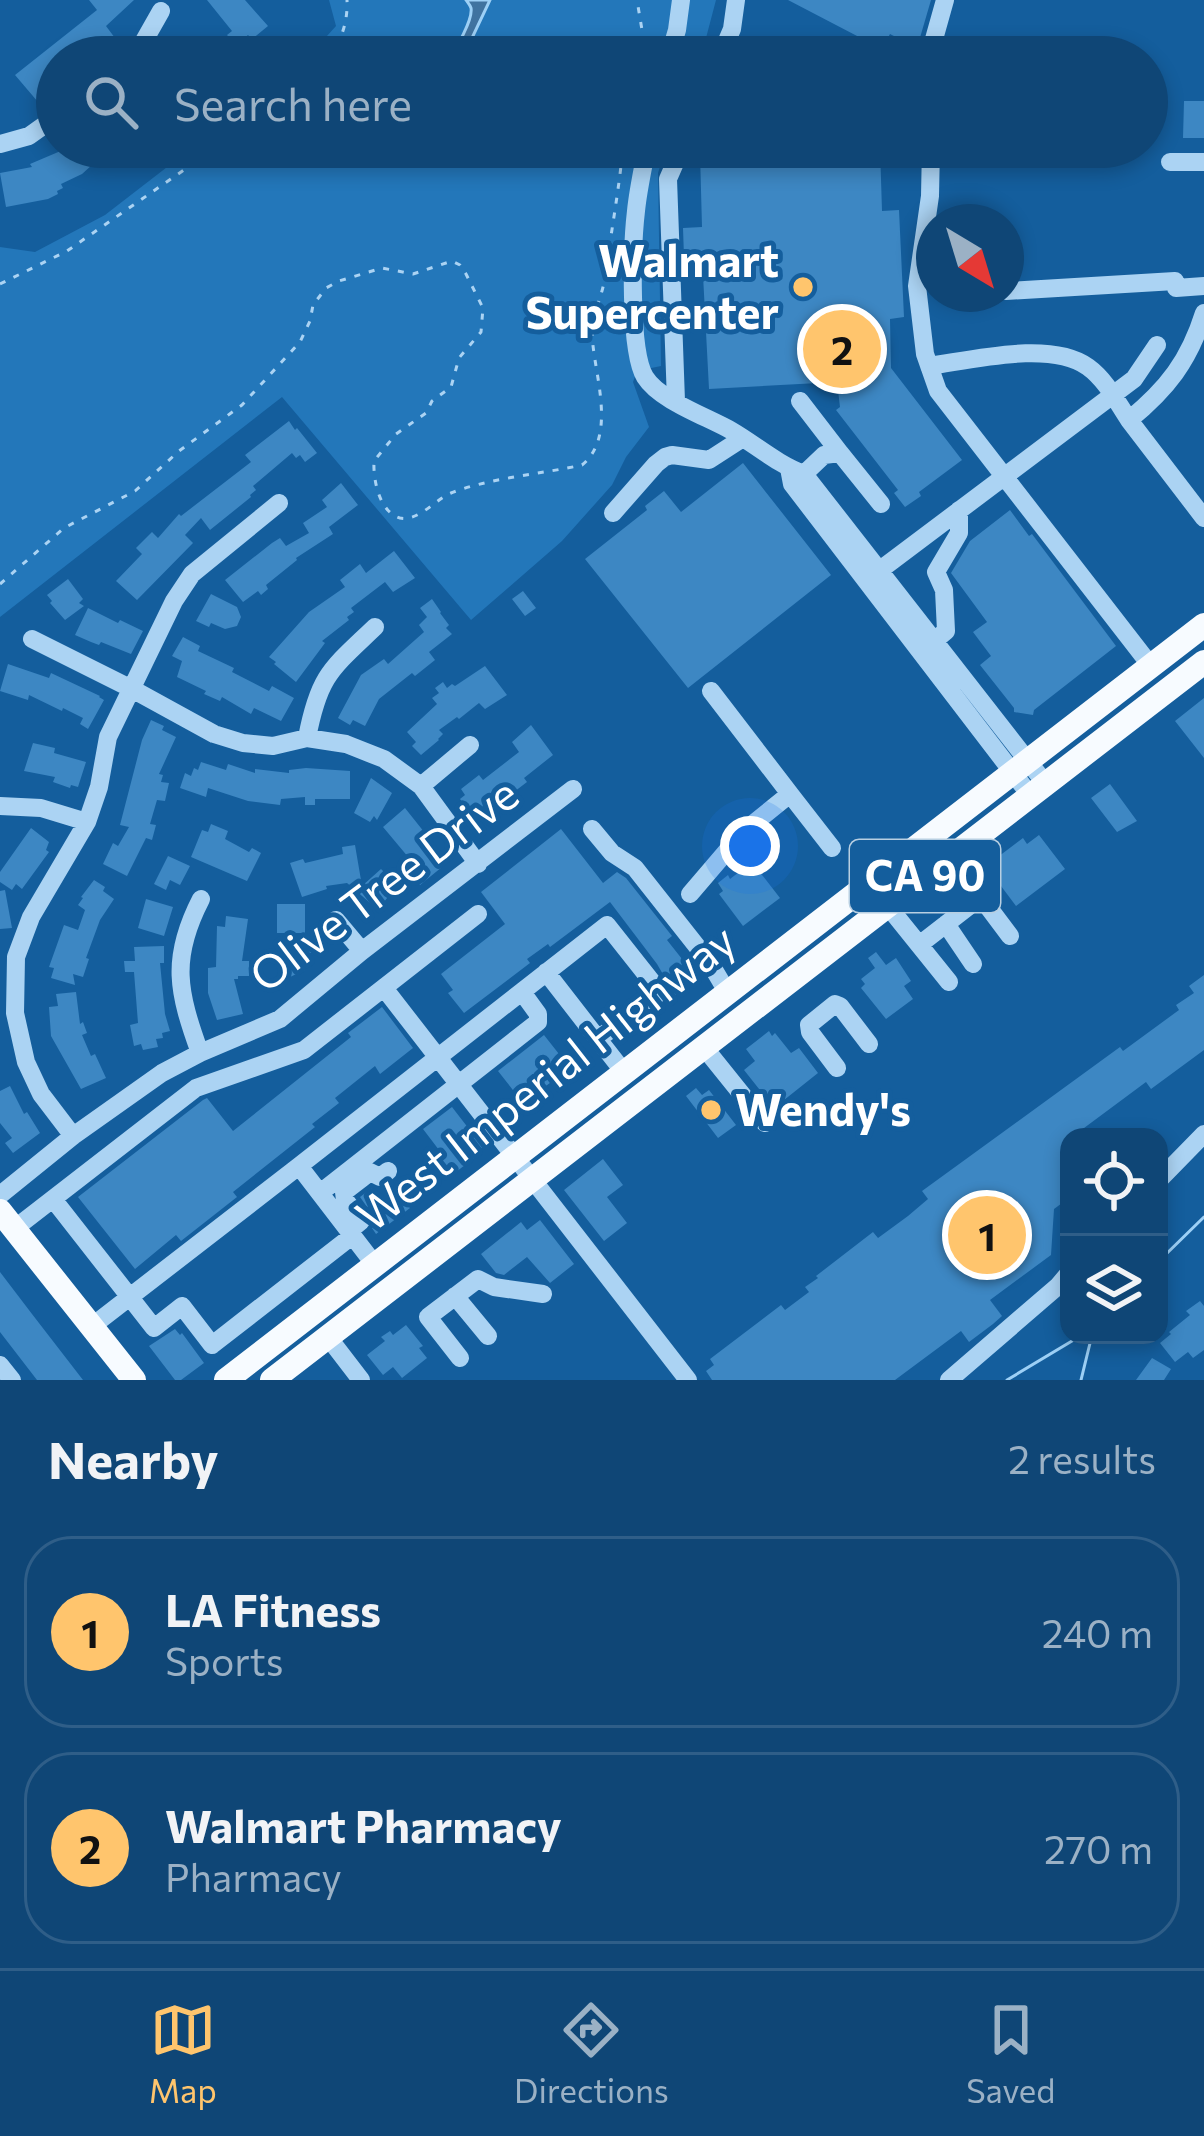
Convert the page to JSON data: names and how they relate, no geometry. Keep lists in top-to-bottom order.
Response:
{
  "streets": {
    "main road": ["CA 90", "West Imperial Highway"],
    "street": ["Olive Tree Drive"]
  },
  "places": ["Walmart Supercenter", "Wendy's"],
  "north": "bottom right",
  "page": {
    "search": "Search here",
    "pins": ["2", "1"],
    "heading": ["Nearby", "2 results"],
    "list": [
      {
        "mark": "1",
        "name": "LA Fitness",
        "note": "Sports",
        "value": "240 m"
      },
      {
        "mark": "2",
        "name": "Walmart Pharmacy",
        "note": "Pharmacy",
        "value": "270 m"
      }
    ],
    "nav": ["Map", "Directions", "Saved"]
  }
}
